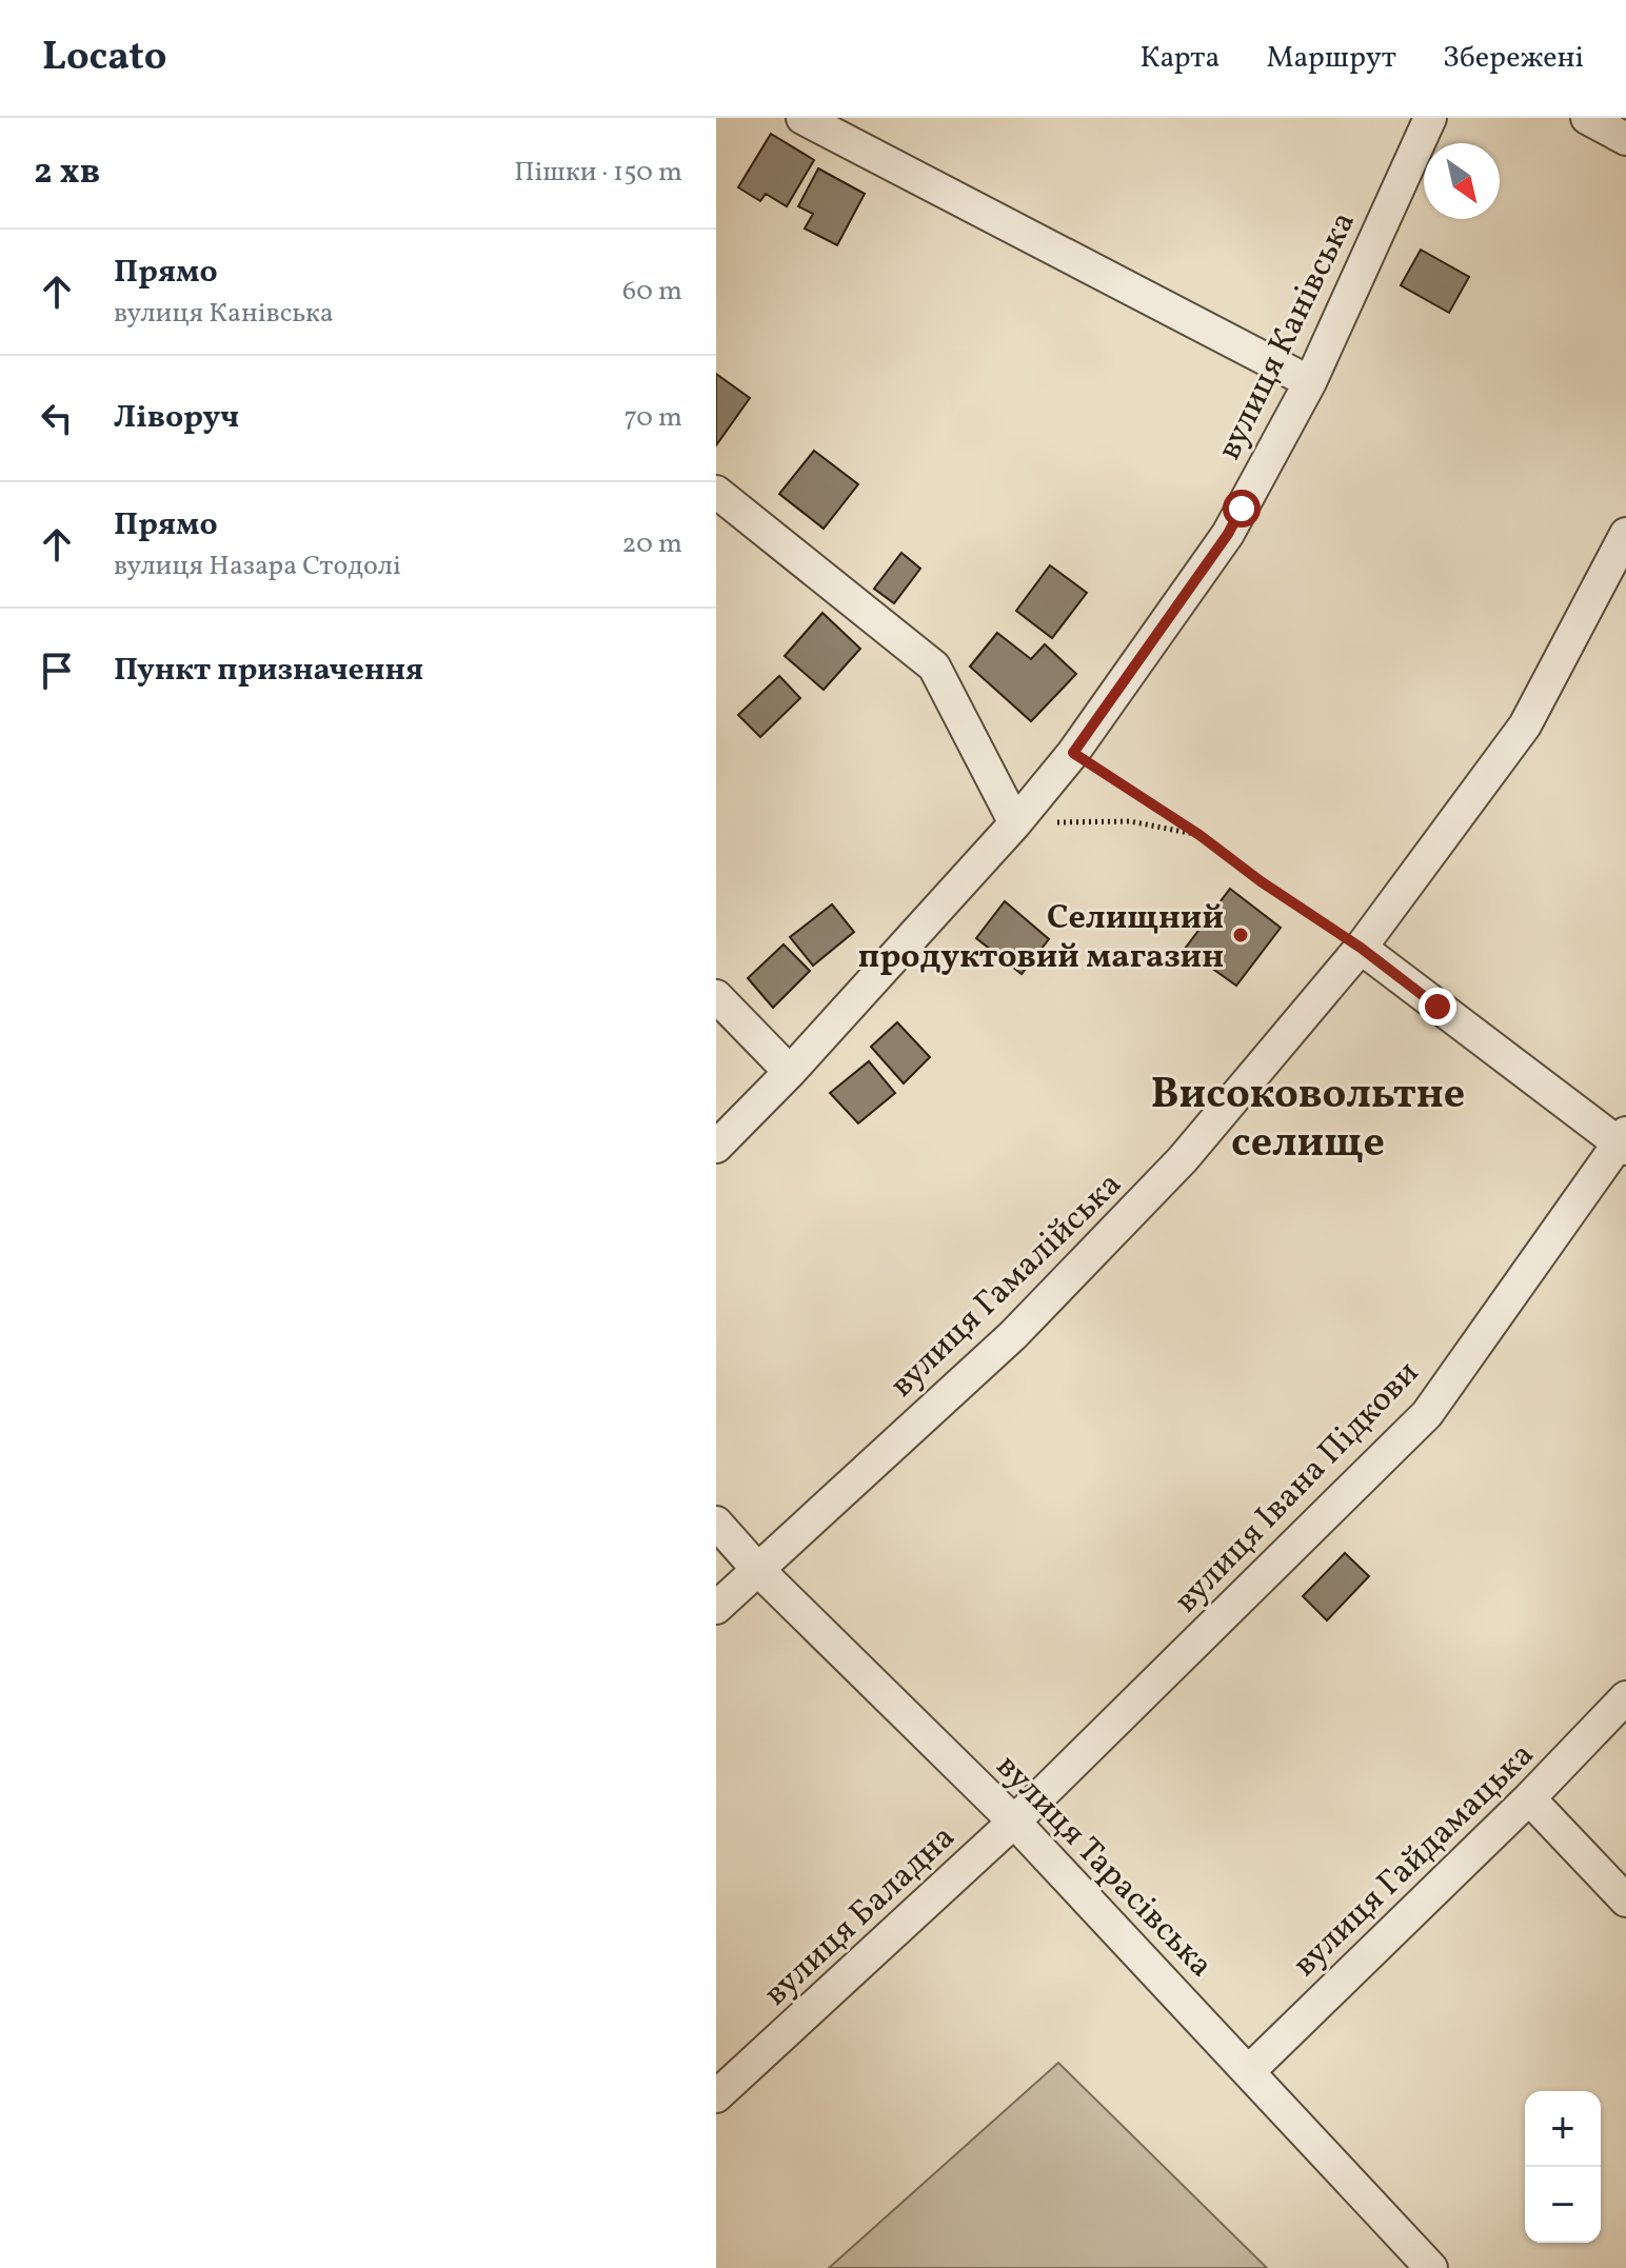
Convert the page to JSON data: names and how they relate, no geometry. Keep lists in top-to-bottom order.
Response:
{
  "streets": {
    "street": [
      "вулиця Канівська",
      "вулиця Гамалійська",
      "вулиця Івана Підкови",
      "вулиця Гайдамацька",
      "вулиця Тарасівська",
      "вулиця Баладна"
    ]
  },
  "crossings": [
    ["вулиця Гамалійська", "вулиця Тарасівська"],
    ["вулиця Івана Підкови", "вулиця Тарасівська"],
    ["вулиця Івана Підкови", "вулиця Баладна"],
    ["вулиця Гайдамацька", "вулиця Тарасівська"],
    ["вулиця Тарасівська", "вулиця Баладна"]
  ],
  "districts": ["Високовольтне селище"],
  "places": ["Селищний продуктовий магазин"],
  "north": "bottom right",
  "page": {
    "header": "Locato",
    "nav": ["Карта", "Маршрут", "Збережені"],
    "heading": ["2 хв", "Пішки · 150 m"],
    "list": [
      ["Прямо", "вулиця Канівська", "60 m"],
      ["Ліворуч", "70 m"],
      ["Прямо", "вулиця Назара Стодолі", "20 m"],
      "Пункт призначення"
    ],
    "map_buttons": ["+", "−"]
  }
}
